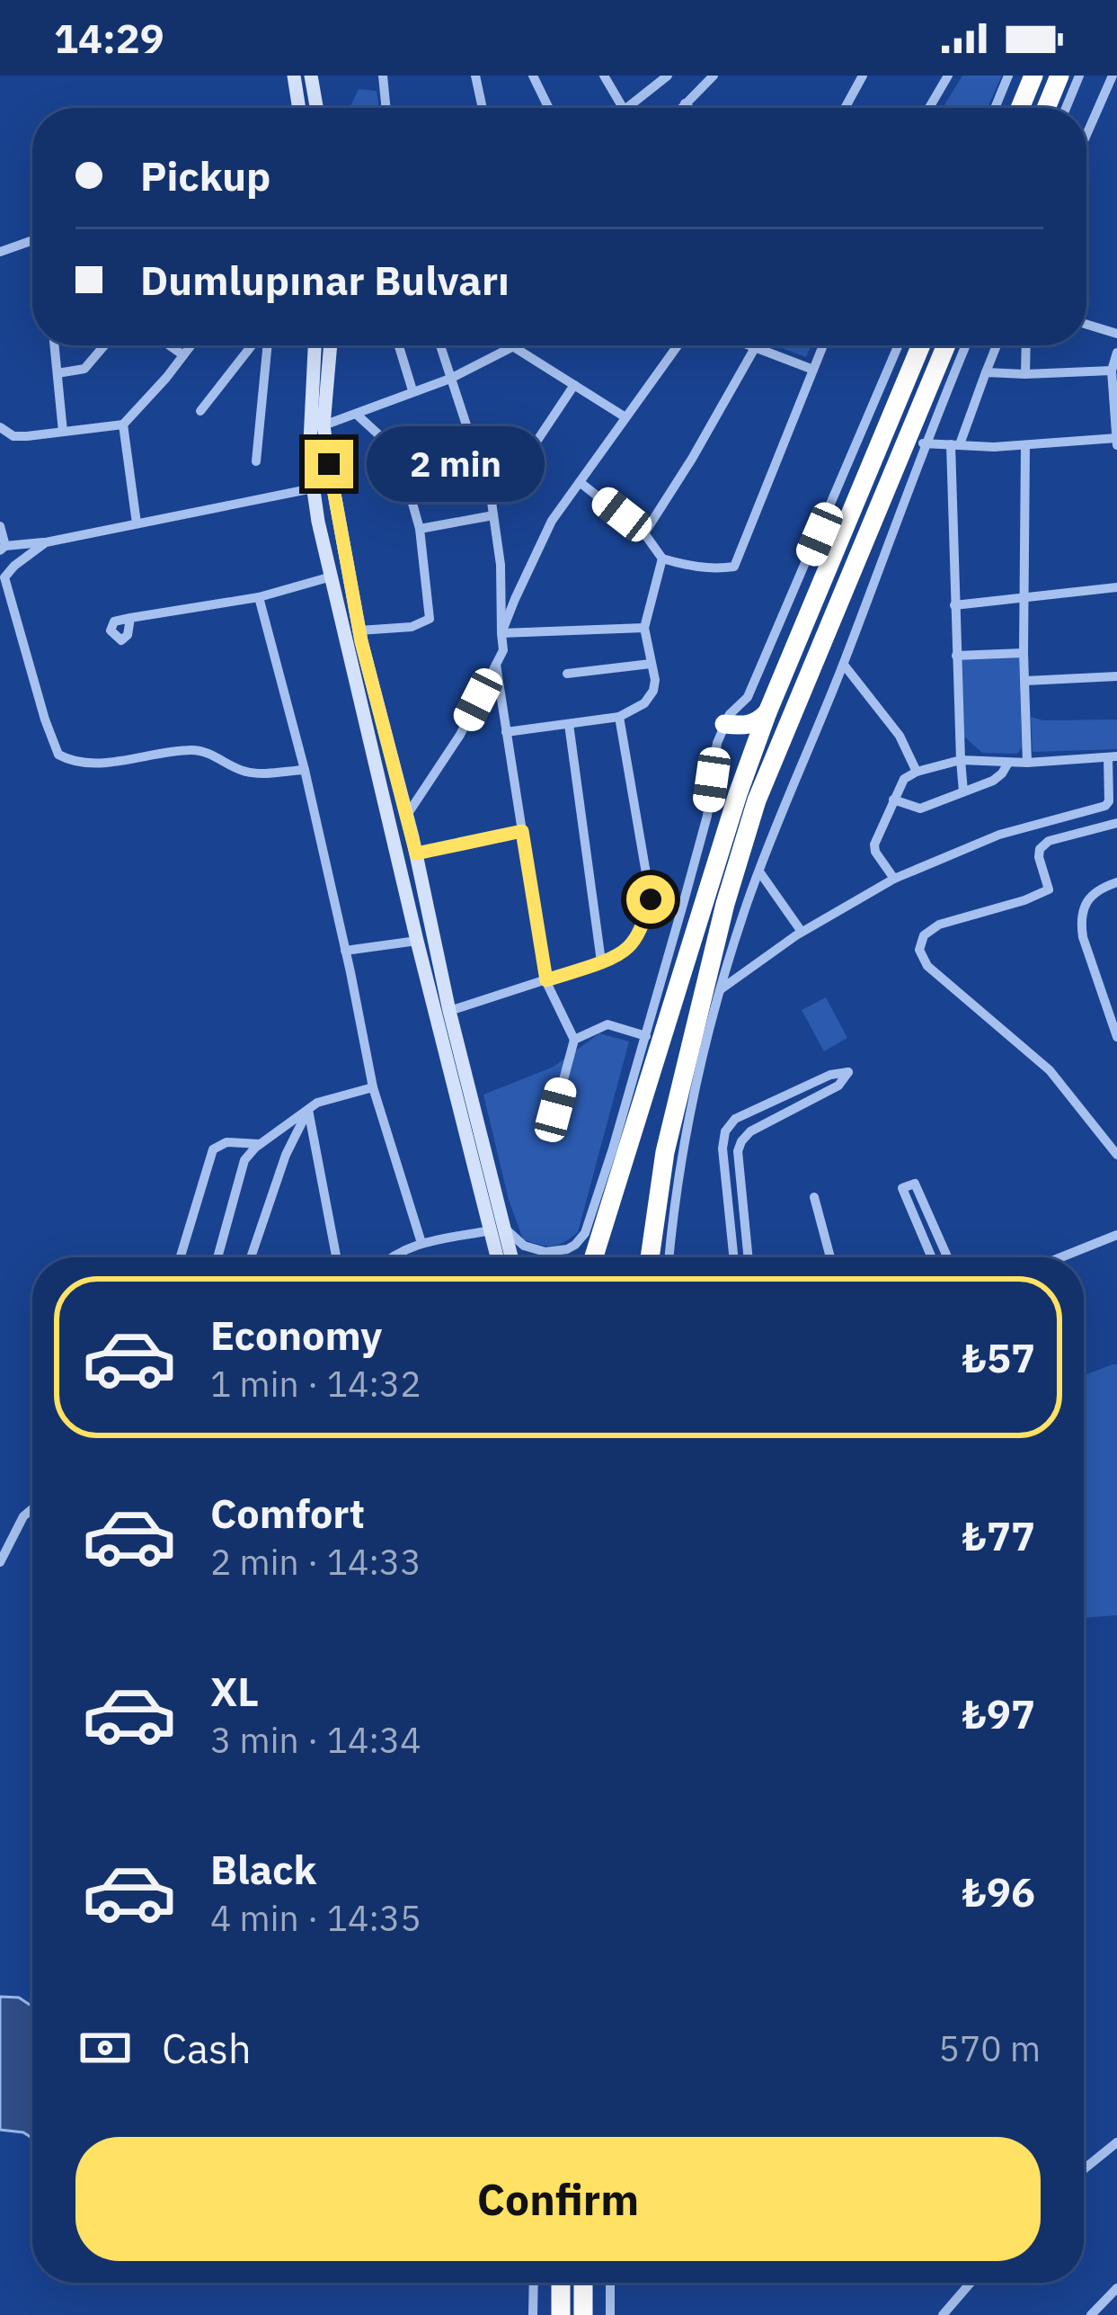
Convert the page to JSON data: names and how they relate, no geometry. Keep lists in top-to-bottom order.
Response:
{
  "page": {
    "status": "14:29",
    "banner": ["Pickup", "Dumlupınar Bulvarı"],
    "bubble": "2 min",
    "list": [
      {
        "name": "Economy",
        "note": "1 min · 14:32",
        "value": "₺57"
      },
      {
        "name": "Comfort",
        "note": "2 min · 14:33",
        "value": "₺77"
      },
      {
        "name": "XL",
        "note": "3 min · 14:34",
        "value": "₺97"
      },
      {
        "name": "Black",
        "note": "4 min · 14:35",
        "value": "₺96"
      }
    ],
    "pay": ["Cash", "570 m"],
    "buttons": "Confirm"
  }
}
